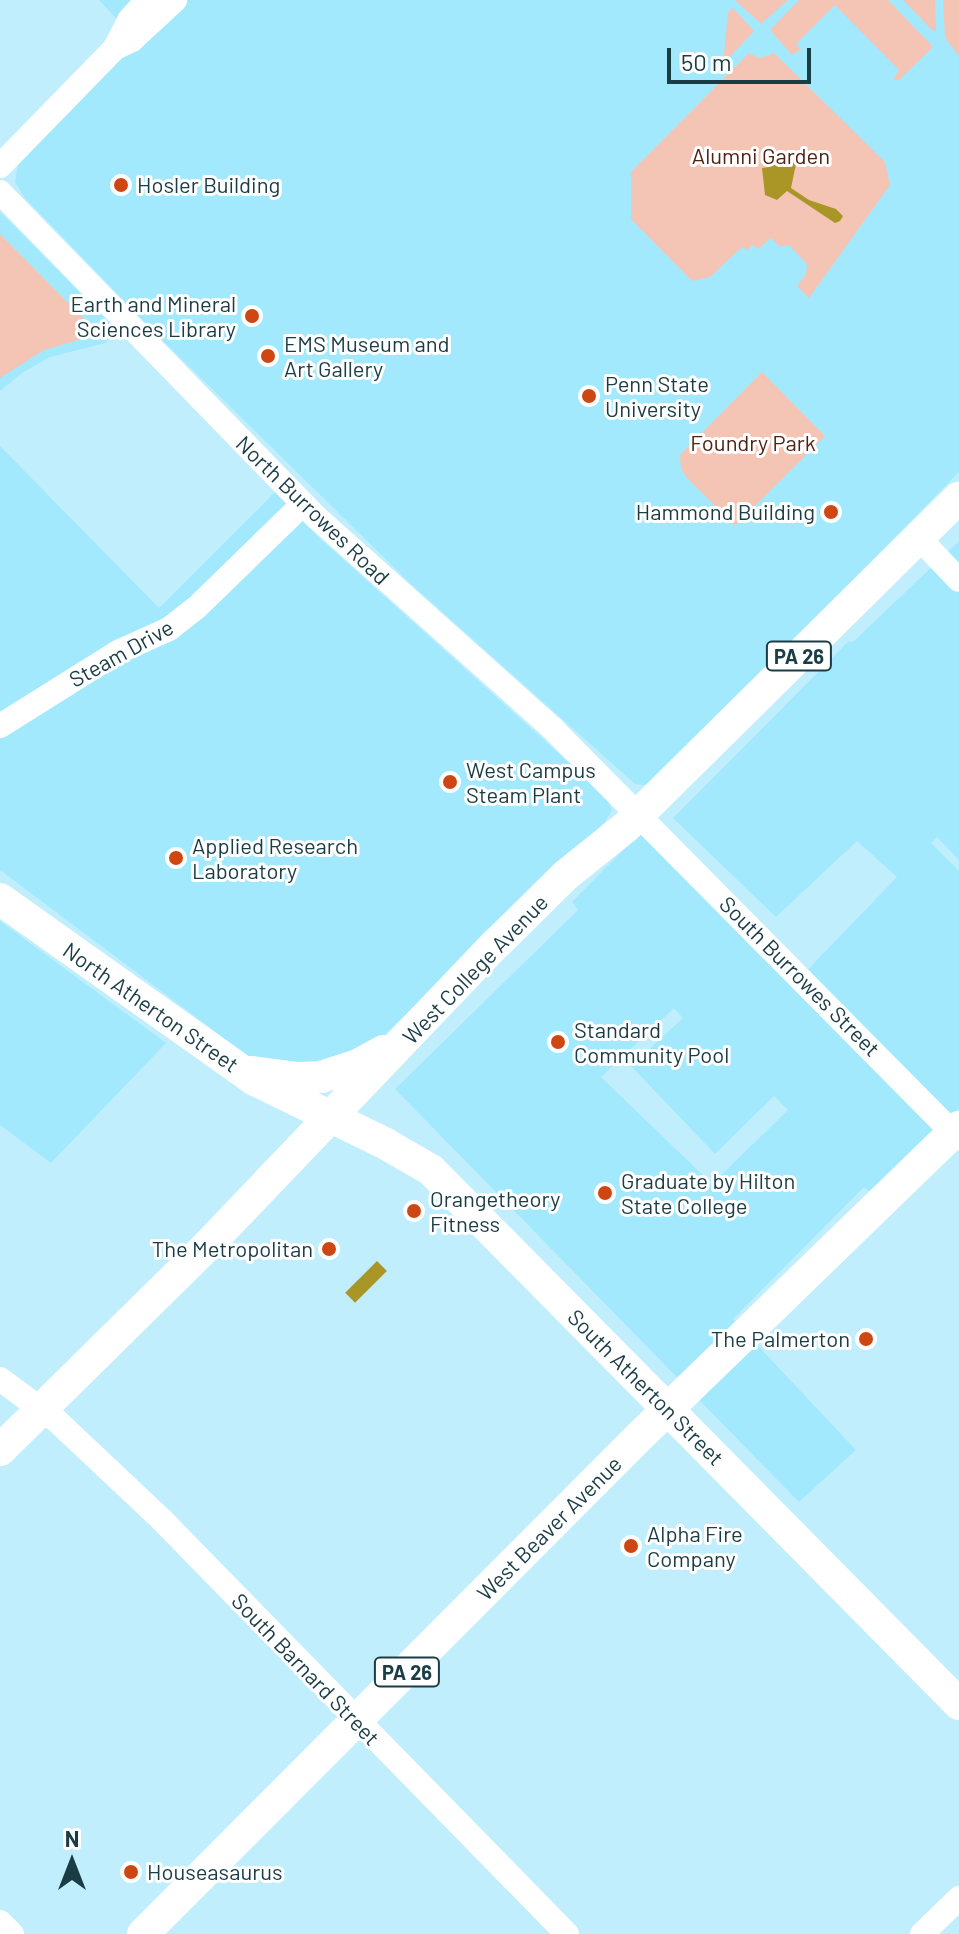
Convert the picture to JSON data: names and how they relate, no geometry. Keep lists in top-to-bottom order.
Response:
{
  "streets": {
    "main road": [
      "PA 26",
      "West College Avenue",
      "North Atherton Street",
      "South Atherton Street",
      "West Beaver Avenue"
    ],
    "street": [
      "North Burrowes Road",
      "Steam Drive",
      "South Burrowes Street",
      "South Barnard Street"
    ]
  },
  "crossings": [
    ["North Burrowes Road", "Steam Drive"],
    ["North Burrowes Road", "West College Avenue"],
    ["North Burrowes Road", "South Burrowes Street"],
    ["West College Avenue", "South Burrowes Street"],
    ["West College Avenue", "North Atherton Street"],
    ["West College Avenue", "South Atherton Street"],
    ["West College Avenue", "South Barnard Street"],
    ["South Burrowes Street", "West Beaver Avenue"],
    ["North Atherton Street", "South Atherton Street"],
    ["South Atherton Street", "West Beaver Avenue"],
    ["West Beaver Avenue", "South Barnard Street"]
  ],
  "parks": ["Alumni Garden", "Foundry Park"],
  "places": [
    "Hosler Building",
    "Earth and Mineral Sciences Library",
    "EMS Museum and Art Gallery",
    "Penn State University",
    "Hammond Building",
    "West Campus Steam Plant",
    "Applied Research Laboratory",
    "Standard Community Pool",
    "Graduate by Hilton State College",
    "Orangetheory Fitness",
    "The Metropolitan",
    "The Palmerton",
    "Alpha Fire Company",
    "Houseasaurus"
  ],
  "scale_bar": "50 m",
  "north": "top"
}
